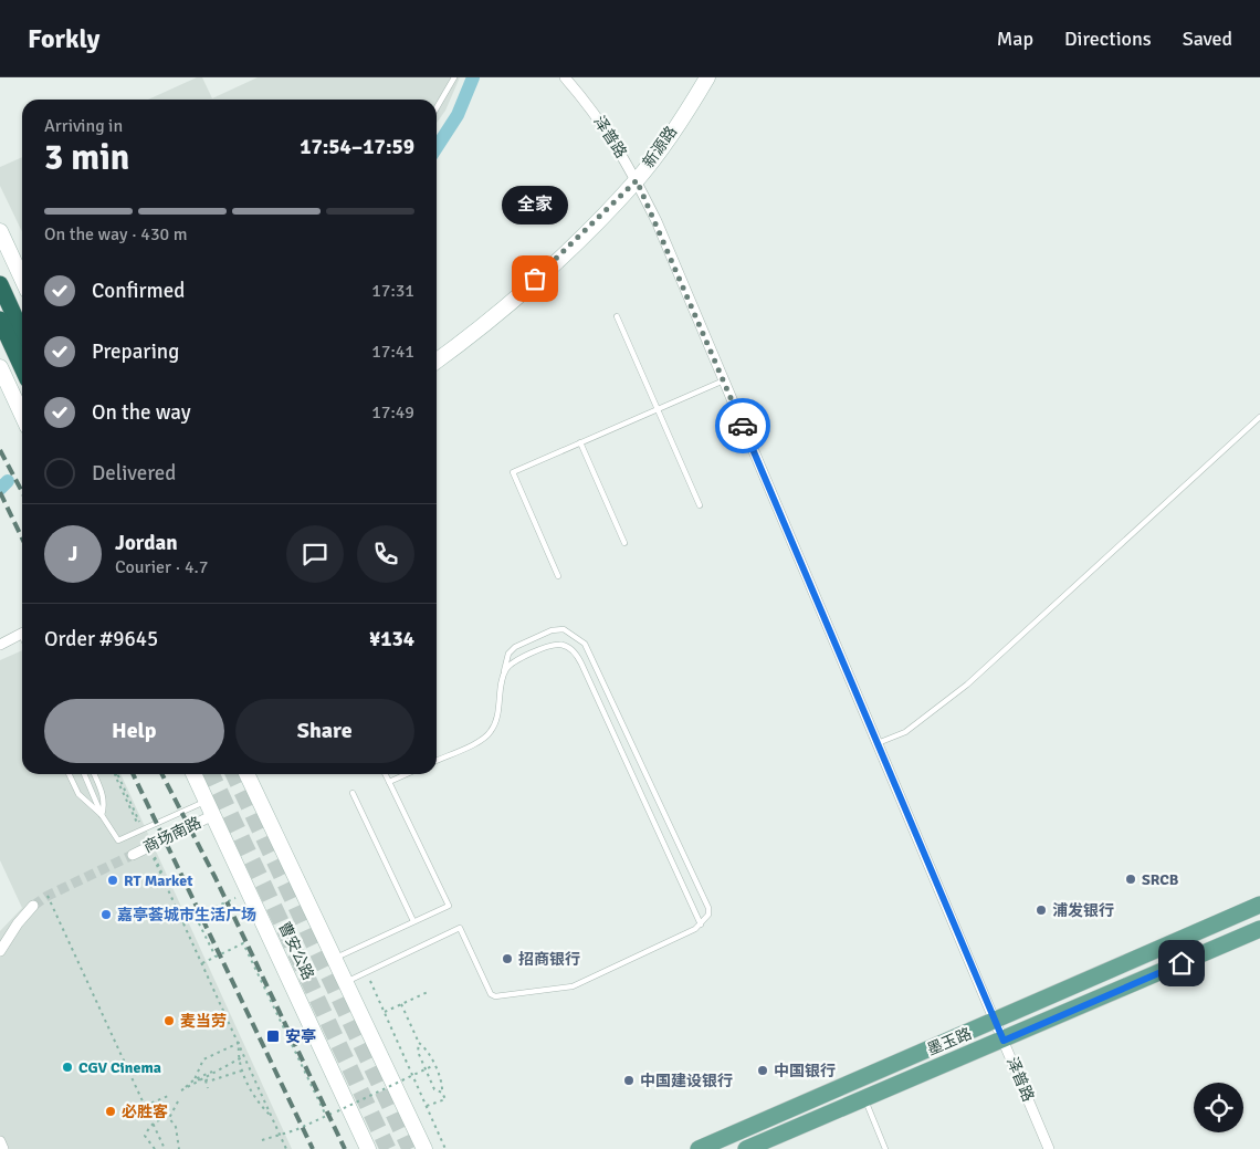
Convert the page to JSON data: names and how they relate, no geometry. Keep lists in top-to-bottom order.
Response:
{
  "streets": {
    "main road": ["新源路", "曹安公路", "墨玉路"],
    "street": ["泽普路", "商场南路"]
  },
  "crossings": [
    ["泽普路", "新源路"],
    ["泽普路", "墨玉路"],
    ["商场南路", "曹安公路"]
  ],
  "places": {
    "other": [
      "全家",
      "SRCB",
      "RT Market",
      "浦发银行",
      "嘉亭荟城市生活广场",
      "招商银行",
      "麦当劳",
      "CGV Cinema",
      "中国银行",
      "中国建设银行",
      "必胜客"
    ],
    "transit": ["安亭"]
  },
  "page": {
    "header": "Forkly",
    "nav": ["Map", "Directions", "Saved"],
    "heading": ["3 min", "Arriving in", "17:54–17:59"],
    "panel": [
      "Jordan",
      "Courier · 4.7",
      "Order #9645",
      "¥134"
    ],
    "bubble": "全家",
    "bar": "On the way · 430 m",
    "list": [
      ["Confirmed", "17:31"],
      ["Preparing", "17:41"],
      ["On the way", "17:49"],
      "Delivered"
    ],
    "round": "J",
    "buttons": ["Help", "Share"]
  }
}
